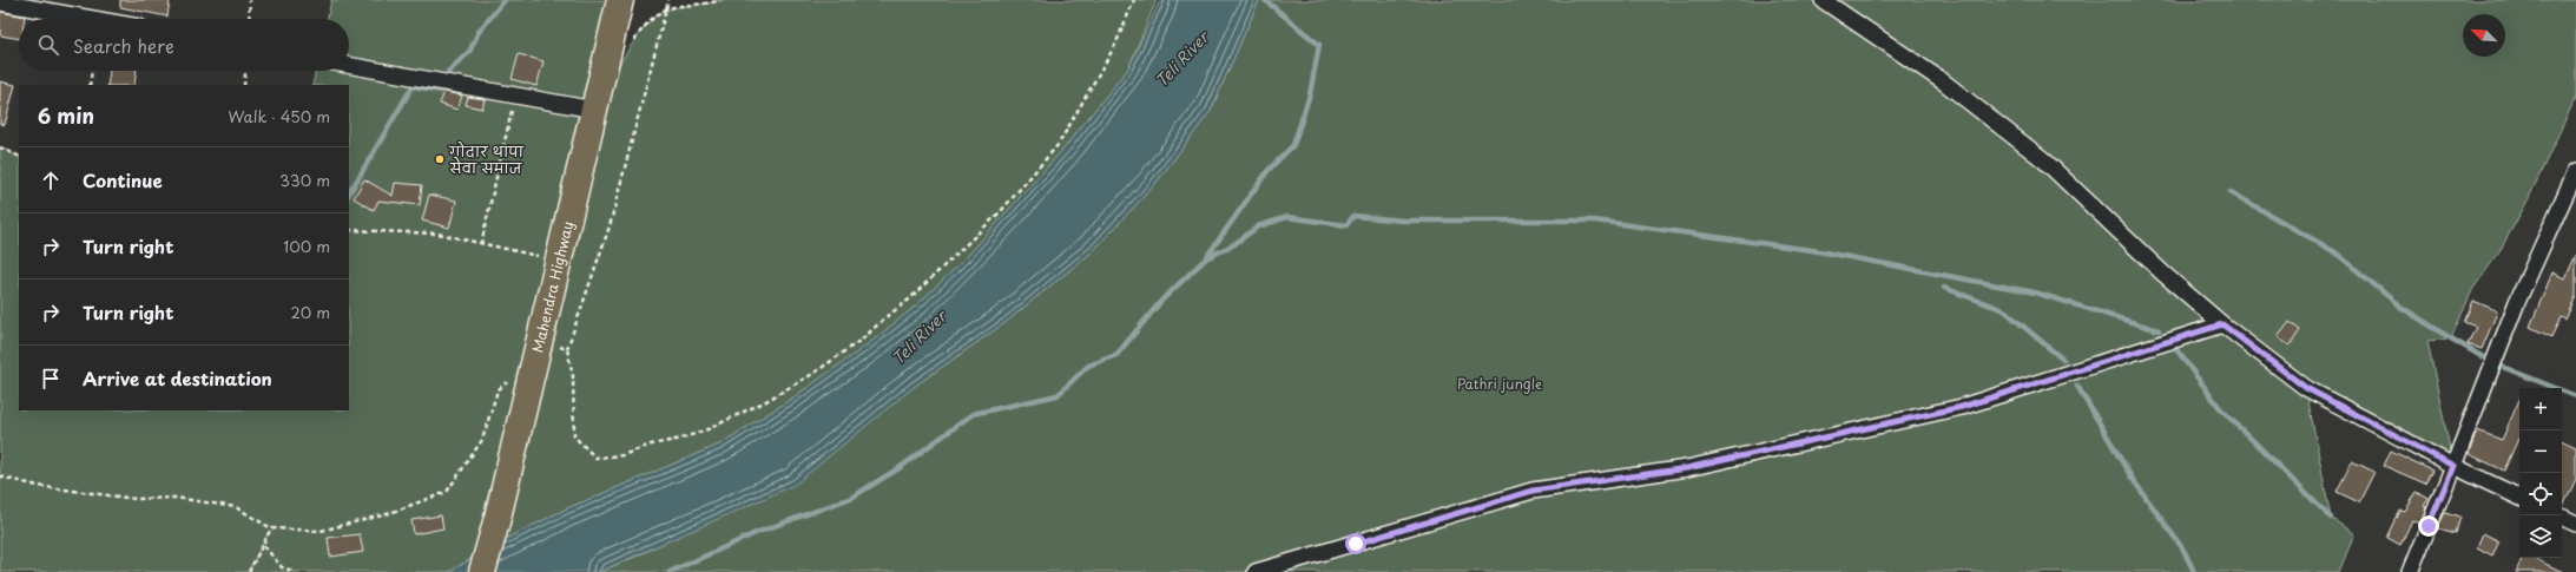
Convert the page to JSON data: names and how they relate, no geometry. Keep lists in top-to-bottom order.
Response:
{
  "streets": {
    "highway": ["Mahendra Highway"]
  },
  "water": ["Teli River"],
  "parks": ["Pathri jungle"],
  "places": ["गोदार थापा सेवा समाज"],
  "north": "top left",
  "page": {
    "search": "Search here",
    "heading": ["6 min", "Walk · 450 m"],
    "list": [
      ["Continue", "330 m"],
      ["Turn right", "100 m"],
      ["Turn right", "20 m"],
      "Arrive at destination"
    ],
    "map_buttons": ["+", "−"]
  }
}
